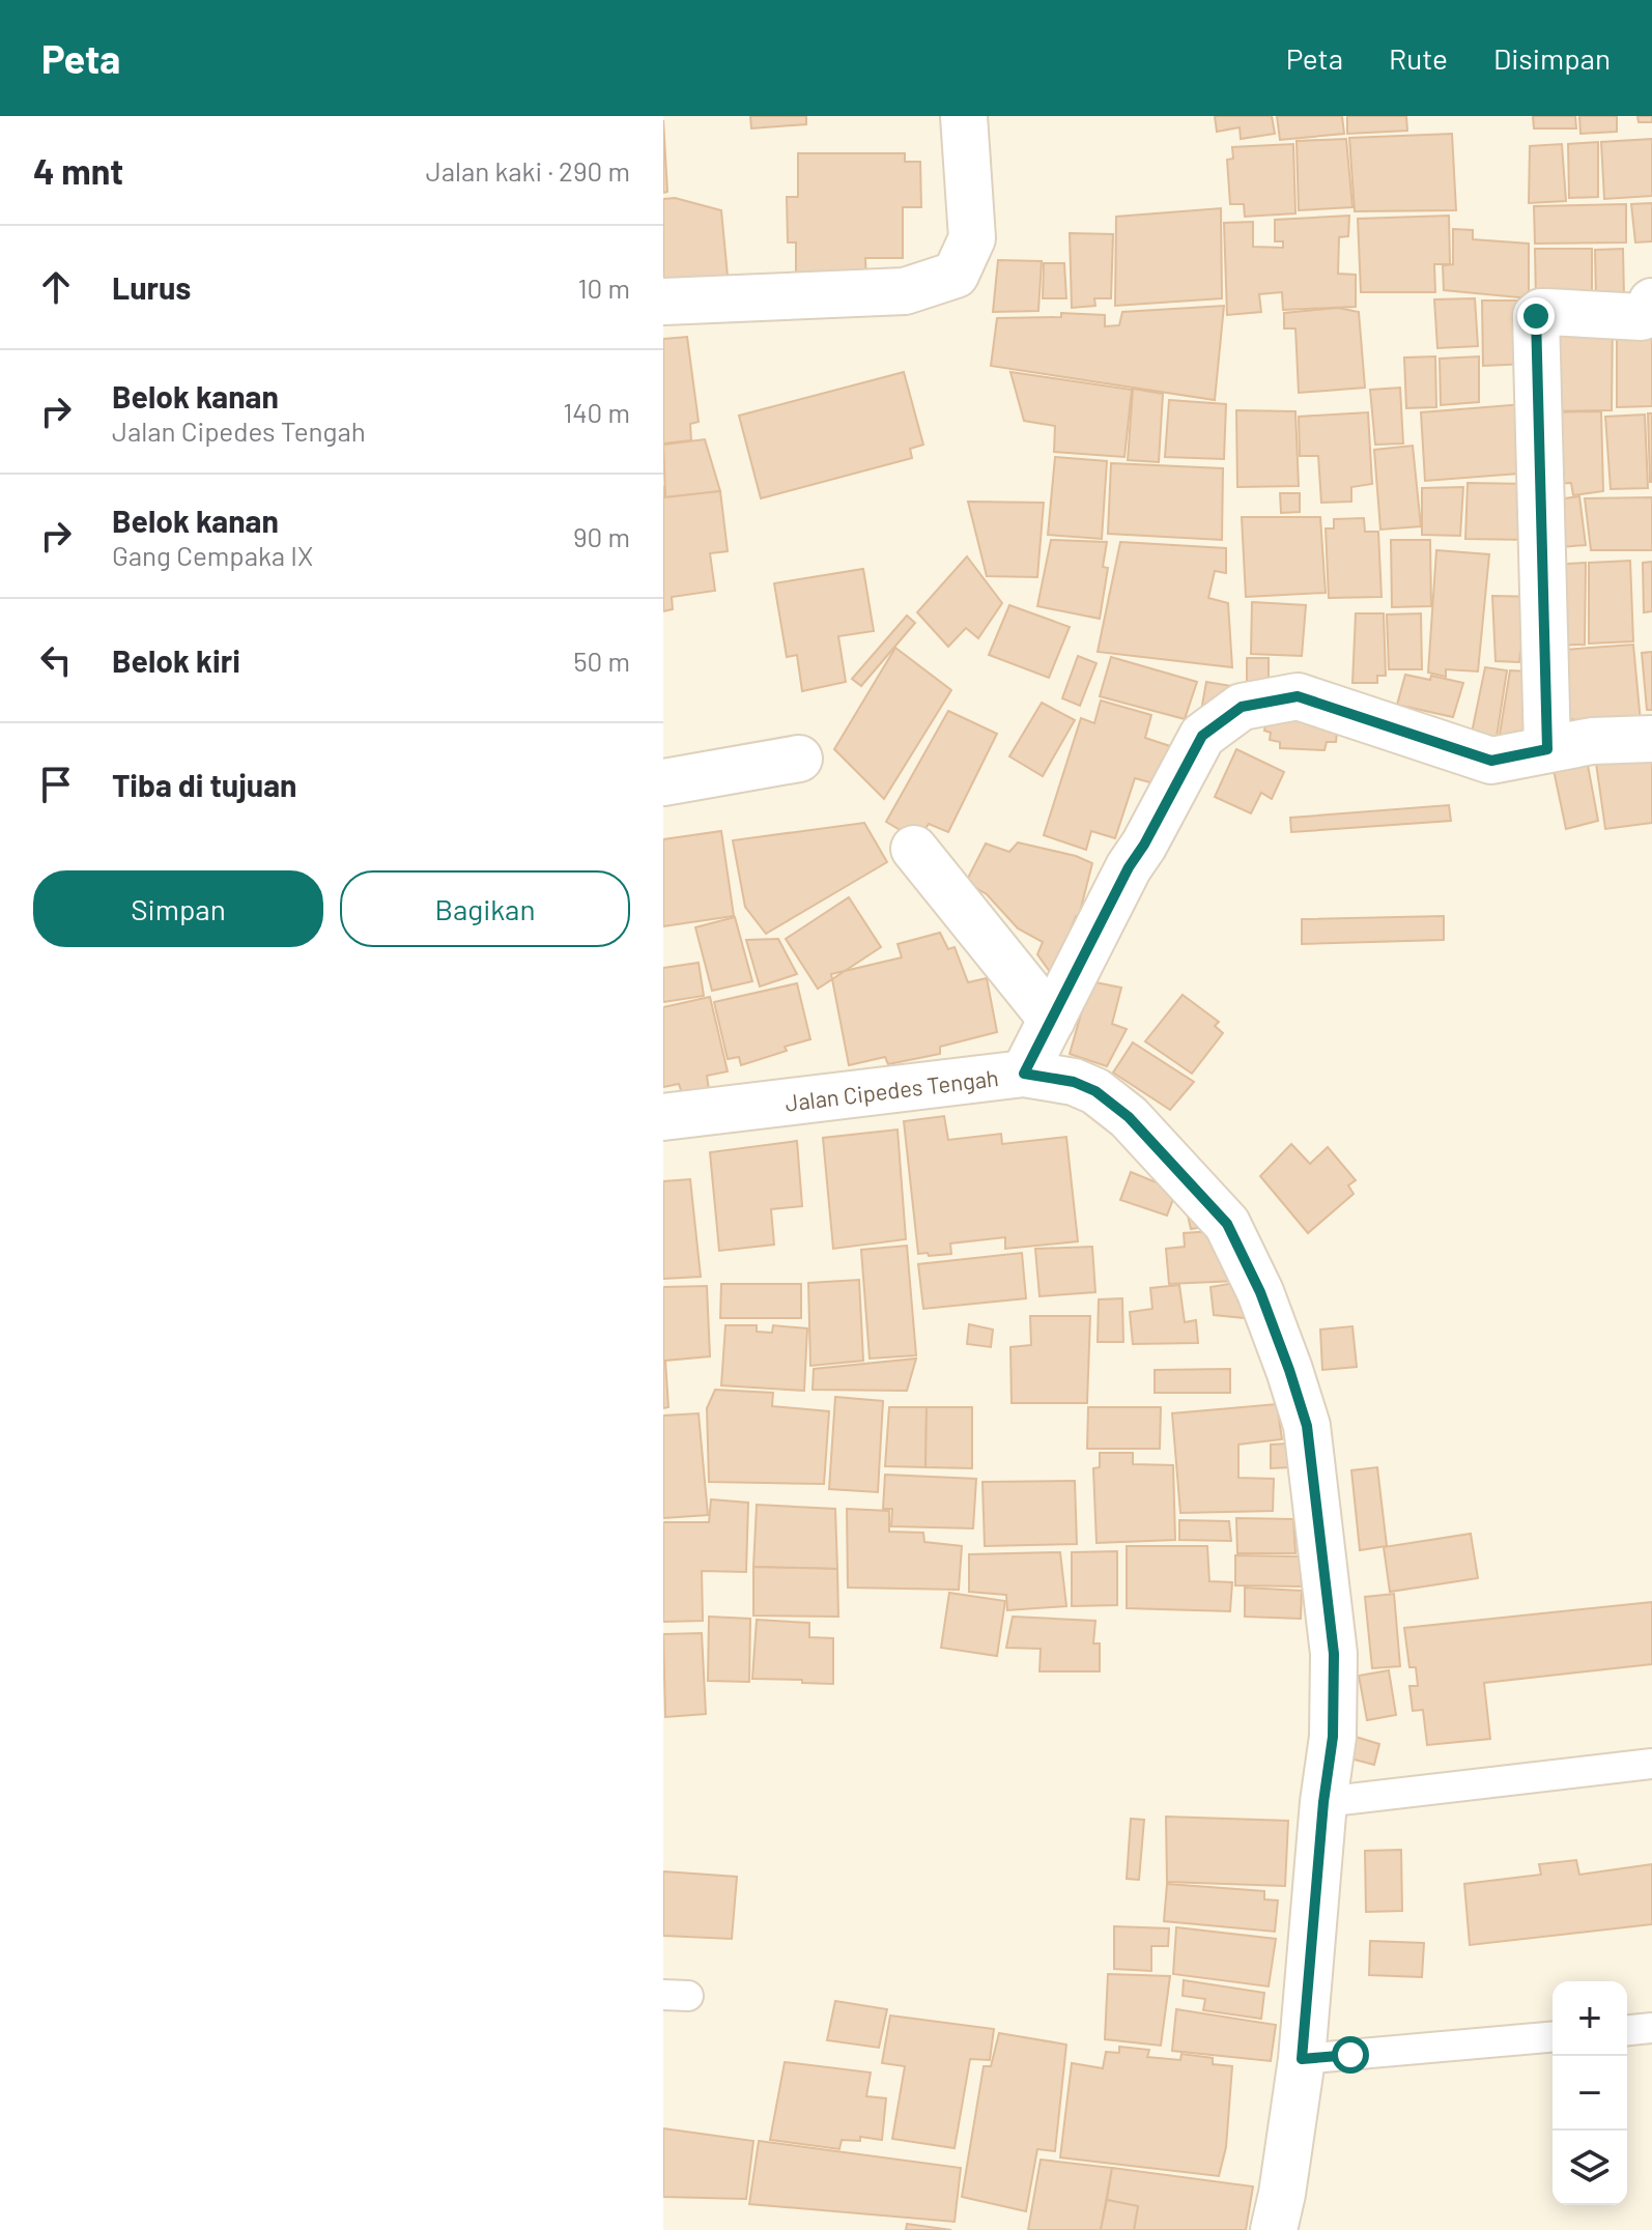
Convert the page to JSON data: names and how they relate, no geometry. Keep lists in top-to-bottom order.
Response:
{
  "streets": {
    "street": ["Jalan Cipedes Tengah"]
  },
  "page": {
    "header": "Peta",
    "nav": ["Peta", "Rute", "Disimpan"],
    "heading": ["4 mnt", "Jalan kaki · 290 m"],
    "list": [
      ["Lurus", "10 m"],
      ["Belok kanan", "Jalan Cipedes Tengah", "140 m"],
      ["Belok kanan", "Gang Cempaka IX", "90 m"],
      ["Belok kiri", "50 m"],
      "Tiba di tujuan"
    ],
    "buttons": ["Simpan", "Bagikan"],
    "map_buttons": ["+", "−"]
  }
}
